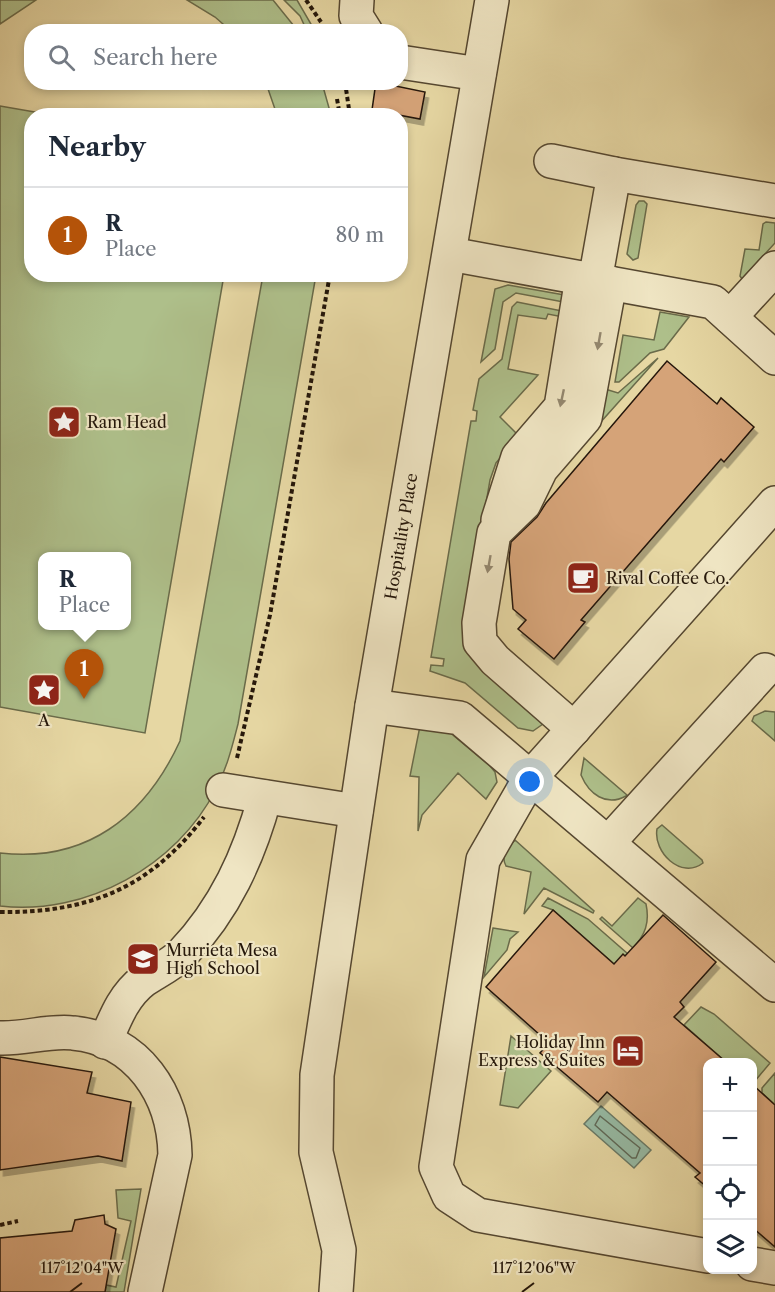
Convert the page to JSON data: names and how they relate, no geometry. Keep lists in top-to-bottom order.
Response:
{
  "streets": {
    "street": ["Hospitality Place"]
  },
  "places": {
    "place": ["Ram Head", "A"],
    "cafe": ["Rival Coffee Co."],
    "school or university": ["Murrieta Mesa High School"],
    "hotel": ["Holiday Inn Express & Suites"]
  },
  "page": {
    "search": "Search here",
    "heading": "Nearby",
    "list": [
      {
        "mark": "1",
        "name": "R",
        "note": "Place",
        "value": "80 m"
      }
    ],
    "popup": ["R", "Place"],
    "pins": "1",
    "map_buttons": ["+", "−"]
  },
  "coordinates": ["117°12'04\"W", "117°12'06\"W"]
}
